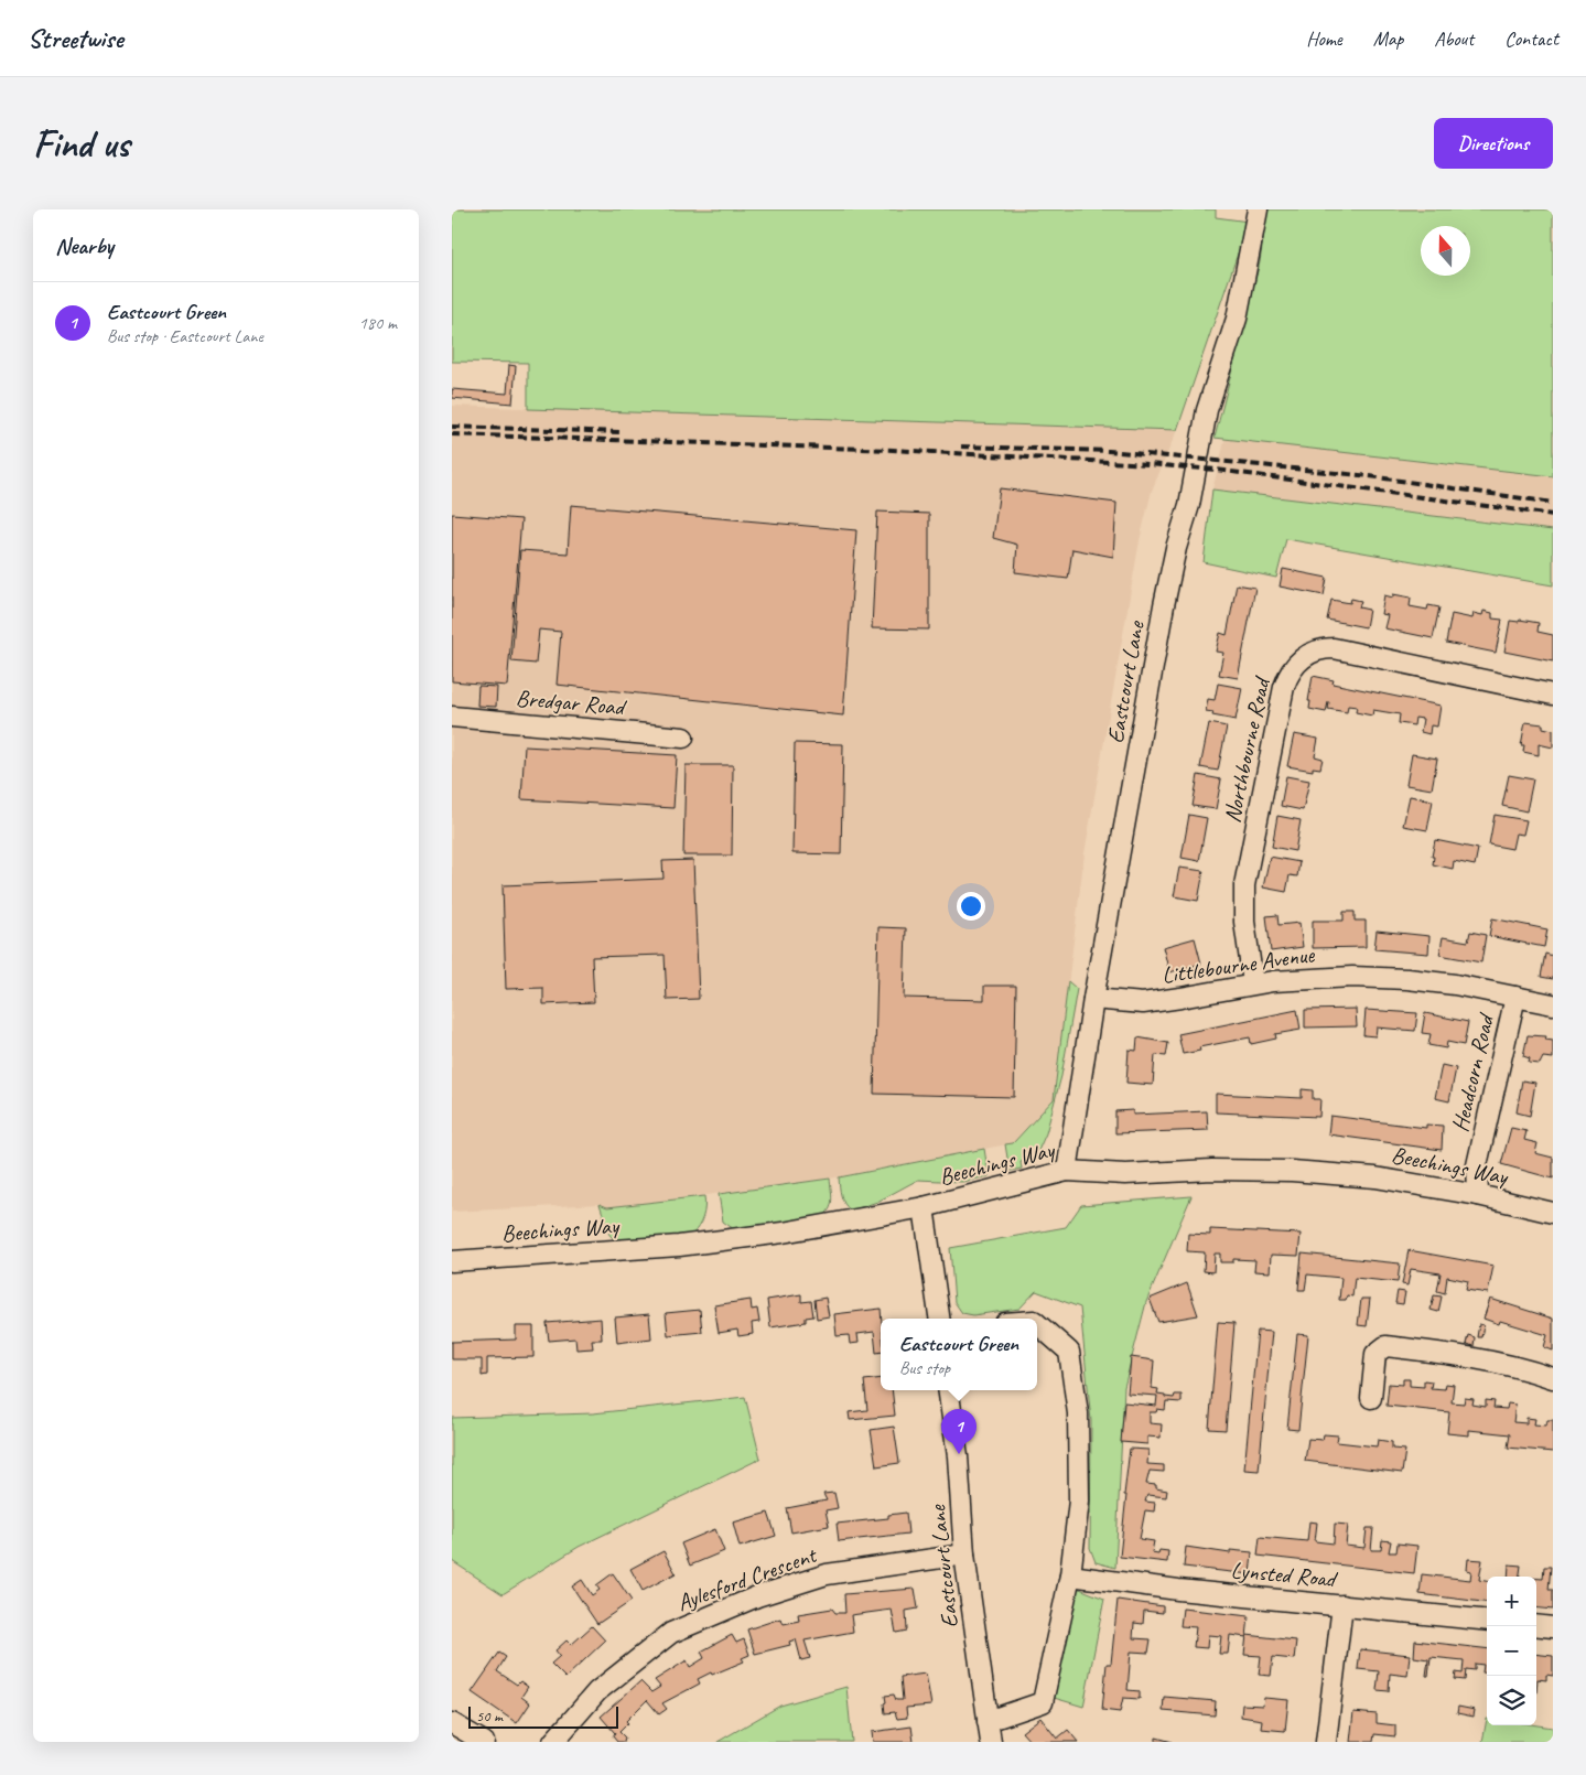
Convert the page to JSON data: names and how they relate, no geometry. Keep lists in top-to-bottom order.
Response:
{
  "streets": {
    "street": [
      "Eastcourt Lane",
      "Bredgar Road",
      "Northbourne Road",
      "Littlebourne Avenue",
      "Headcorn Road",
      "Beechings Way",
      "Lynsted Road",
      "Aylesford Crescent"
    ]
  },
  "crossings": [
    ["Eastcourt Lane", "Littlebourne Avenue"],
    ["Eastcourt Lane", "Beechings Way"],
    ["Eastcourt Lane", "Aylesford Crescent"],
    ["Northbourne Road", "Littlebourne Avenue"],
    ["Littlebourne Avenue", "Headcorn Road"],
    ["Headcorn Road", "Beechings Way"]
  ],
  "scale_bar": "50 m",
  "north": "top",
  "page": {
    "header": "Streetwise",
    "nav": [
      "Home",
      "Map",
      "About",
      "Contact"
    ],
    "buttons": "Directions",
    "title": "Find us",
    "heading": "Nearby",
    "list": [
      {
        "mark": "1",
        "name": "Eastcourt Green",
        "note": "Bus stop · Eastcourt Lane",
        "value": "180 m"
      }
    ],
    "popup": ["Eastcourt Green", "Bus stop"],
    "pins": "1",
    "map_buttons": ["+", "−"],
    "scale": "50 m"
  }
}
